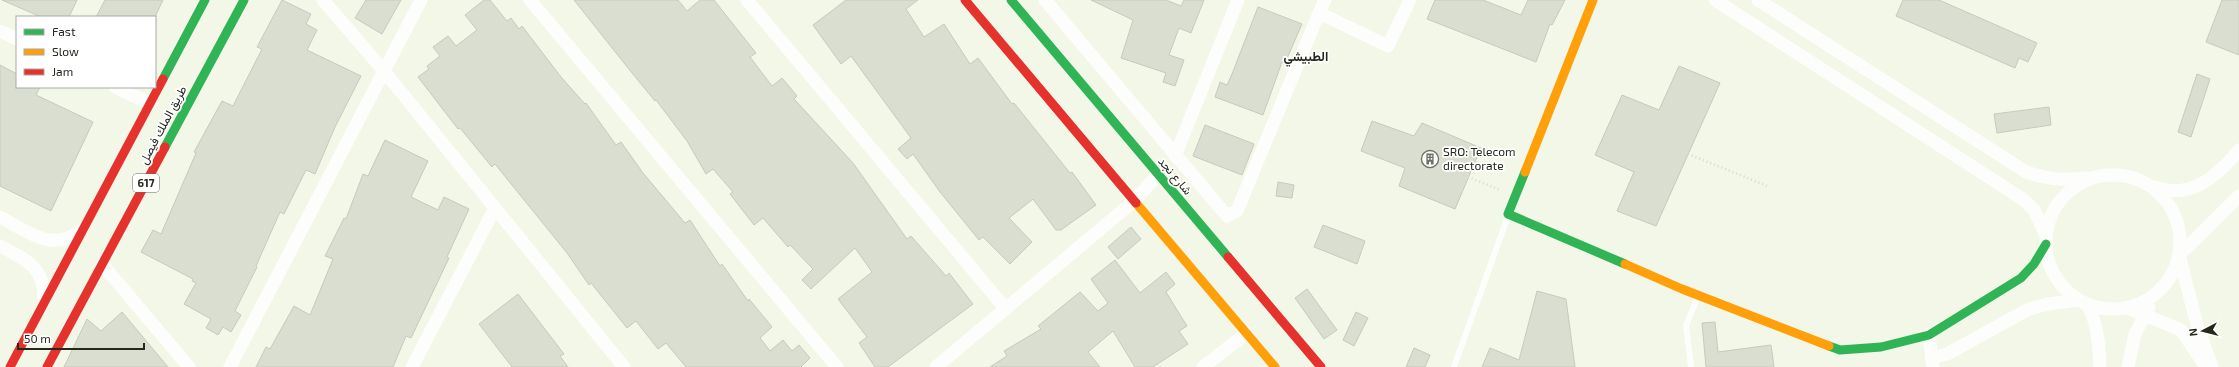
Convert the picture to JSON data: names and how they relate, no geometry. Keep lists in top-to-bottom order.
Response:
{
  "streets": {
    "main road": ["طريق الملك فيصل", "شارع نجد", "617"]
  },
  "districts": ["الطبيشي"],
  "places": {
    "building": ["SRO: Telecom directorate"]
  },
  "legend": ["Fast", "Slow", "Jam"],
  "scale_bar": "50 m",
  "north": "left"
}
